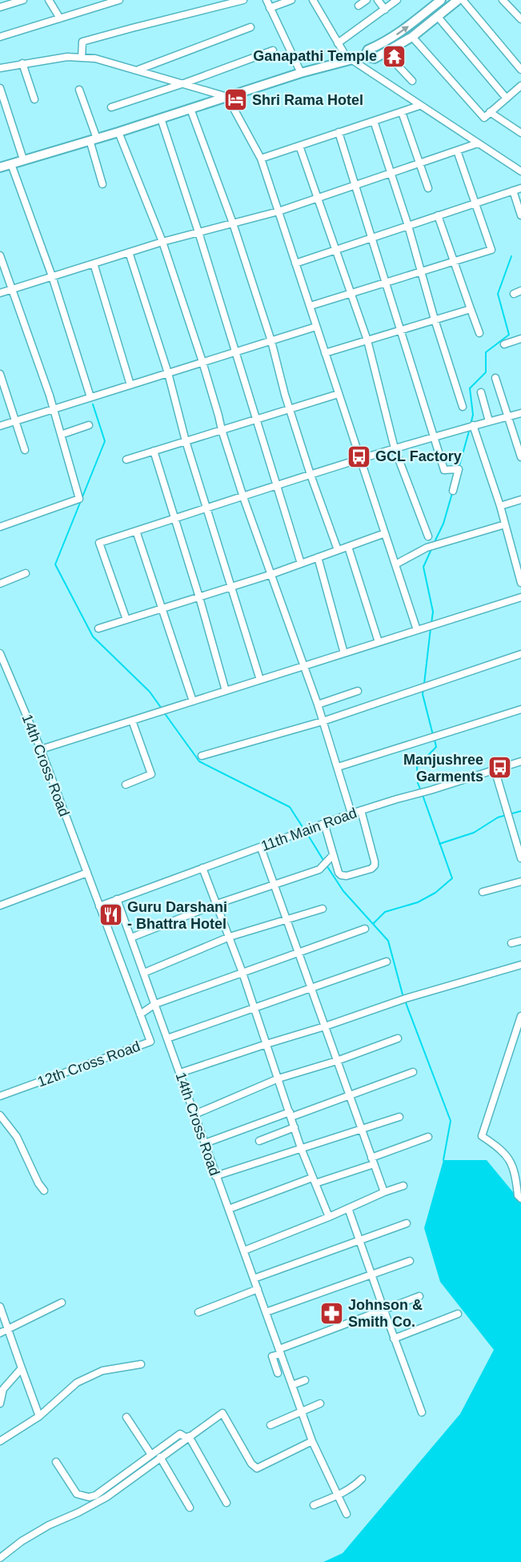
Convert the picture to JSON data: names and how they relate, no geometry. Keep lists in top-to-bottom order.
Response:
{
  "streets": {
    "street": ["14th Cross Road", "11th Main Road", "12th Cross Road"]
  },
  "crossings": [
    ["14th Cross Road", "11th Main Road"],
    ["14th Cross Road", "12th Cross Road"],
    ["11th Main Road", "12th Cross Road"]
  ],
  "places": {
    "temple": ["Ganapathi Temple"],
    "hotel": ["Shri Rama Hotel"],
    "bus stop": ["GCL Factory", "Manjushree Garments"],
    "restaurant": ["Guru Darshani - Bhattra Hotel"],
    "pharmacy": ["Johnson & Smith Co."]
  }
}
